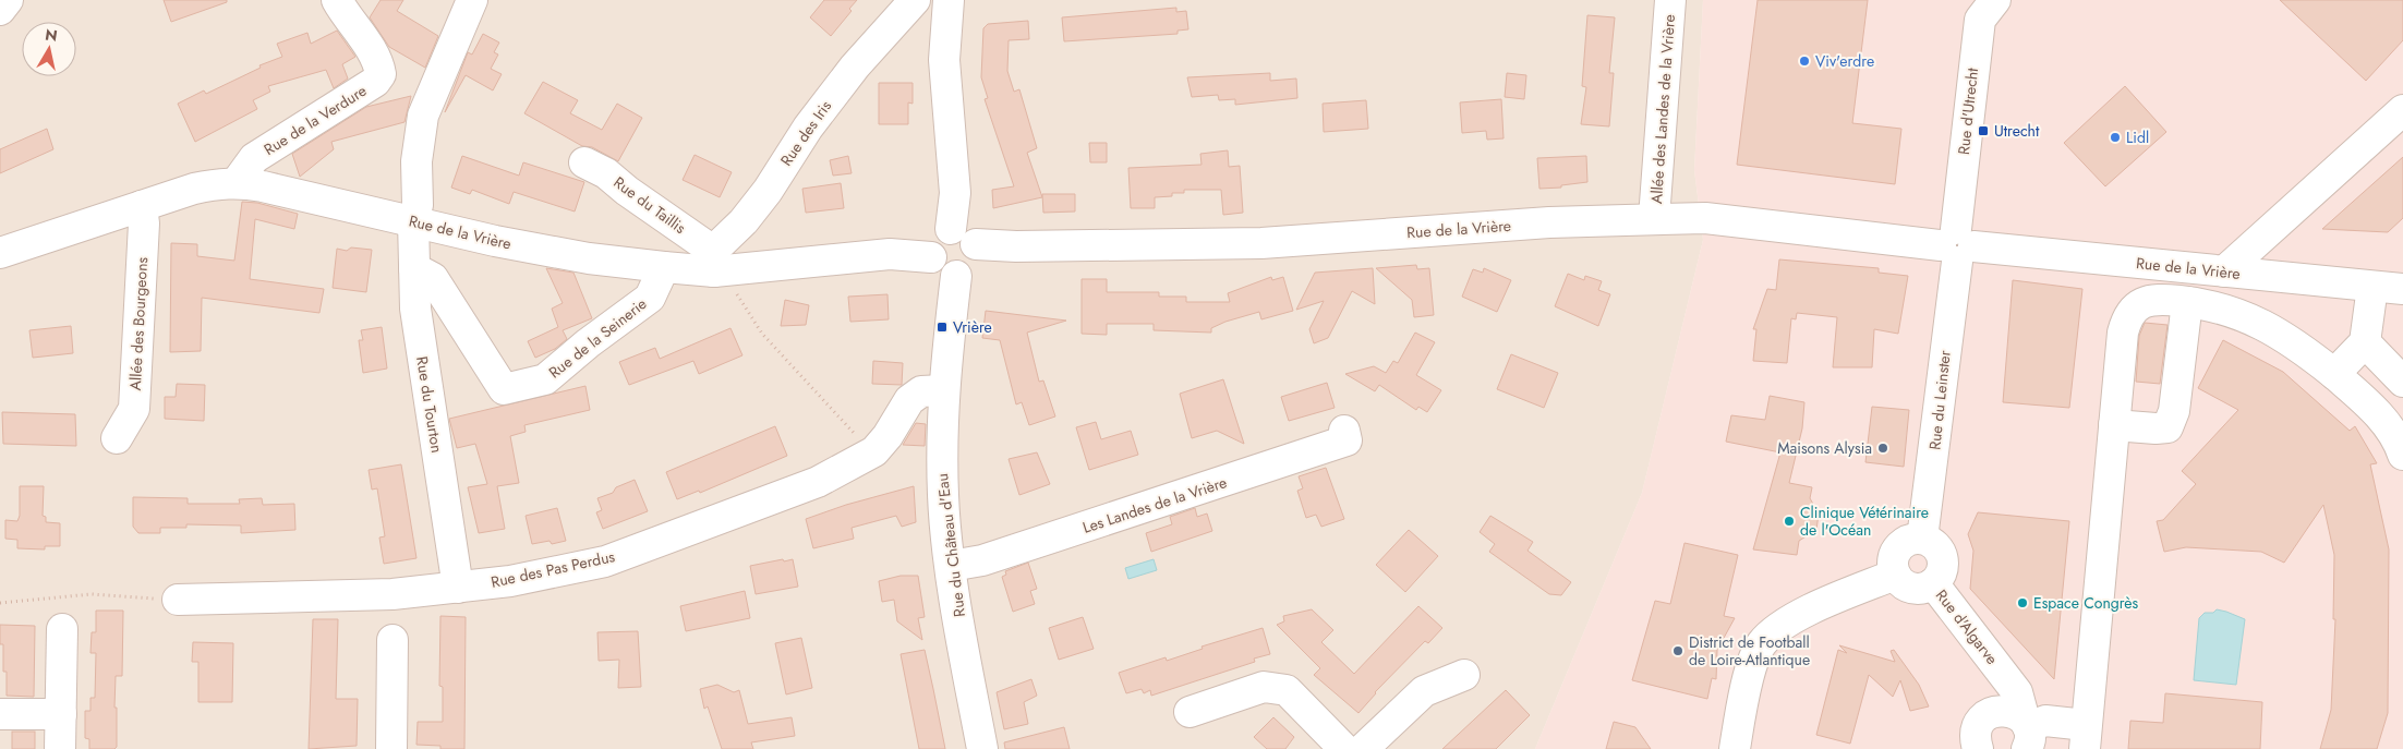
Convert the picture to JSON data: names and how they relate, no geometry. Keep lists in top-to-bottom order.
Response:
{
  "streets": {
    "street": [
      "Allée des Landes de la Vrière",
      "Rue d'Utrecht",
      "Rue de la Verdure",
      "Rue des Iris",
      "Rue du Taillis",
      "Rue de la Vrière",
      "Allée des Bourgeons",
      "Rue de la Seinerie",
      "Rue du Leinster",
      "Rue du Tourton",
      "Les Landes de la Vrière",
      "Rue du Château d'Eau",
      "Rue des Pas Perdus",
      "Rue d'Algarve"
    ]
  },
  "crossings": [
    ["Allée des Landes de la Vrière", "Rue de la Vrière"],
    ["Rue d'Utrecht", "Rue de la Vrière"],
    ["Rue d'Utrecht", "Rue du Leinster"],
    ["Rue de la Verdure", "Rue de la Vrière"],
    ["Rue des Iris", "Rue du Taillis"],
    ["Rue des Iris", "Rue de la Vrière"],
    ["Rue du Taillis", "Rue de la Vrière"],
    ["Rue de la Vrière", "Allée des Bourgeons"],
    ["Rue de la Vrière", "Rue de la Seinerie"],
    ["Rue de la Vrière", "Rue du Leinster"],
    ["Rue de la Vrière", "Rue du Tourton"],
    ["Rue de la Vrière", "Rue du Château d'Eau"],
    ["Rue de la Seinerie", "Rue du Tourton"],
    ["Rue du Leinster", "Rue d'Algarve"],
    ["Rue du Tourton", "Rue des Pas Perdus"],
    ["Les Landes de la Vrière", "Rue du Château d'Eau"],
    ["Rue du Château d'Eau", "Rue des Pas Perdus"]
  ],
  "places": {
    "other": [
      "Viv'erdre",
      "Lidl",
      "Maisons Alysia",
      "Clinique Vétérinaire de l'Océan",
      "Espace Congrès",
      "District de Football de Loire-Atlantique"
    ],
    "transit": ["Utrecht", "Vrière"]
  },
  "north": "top"
}
